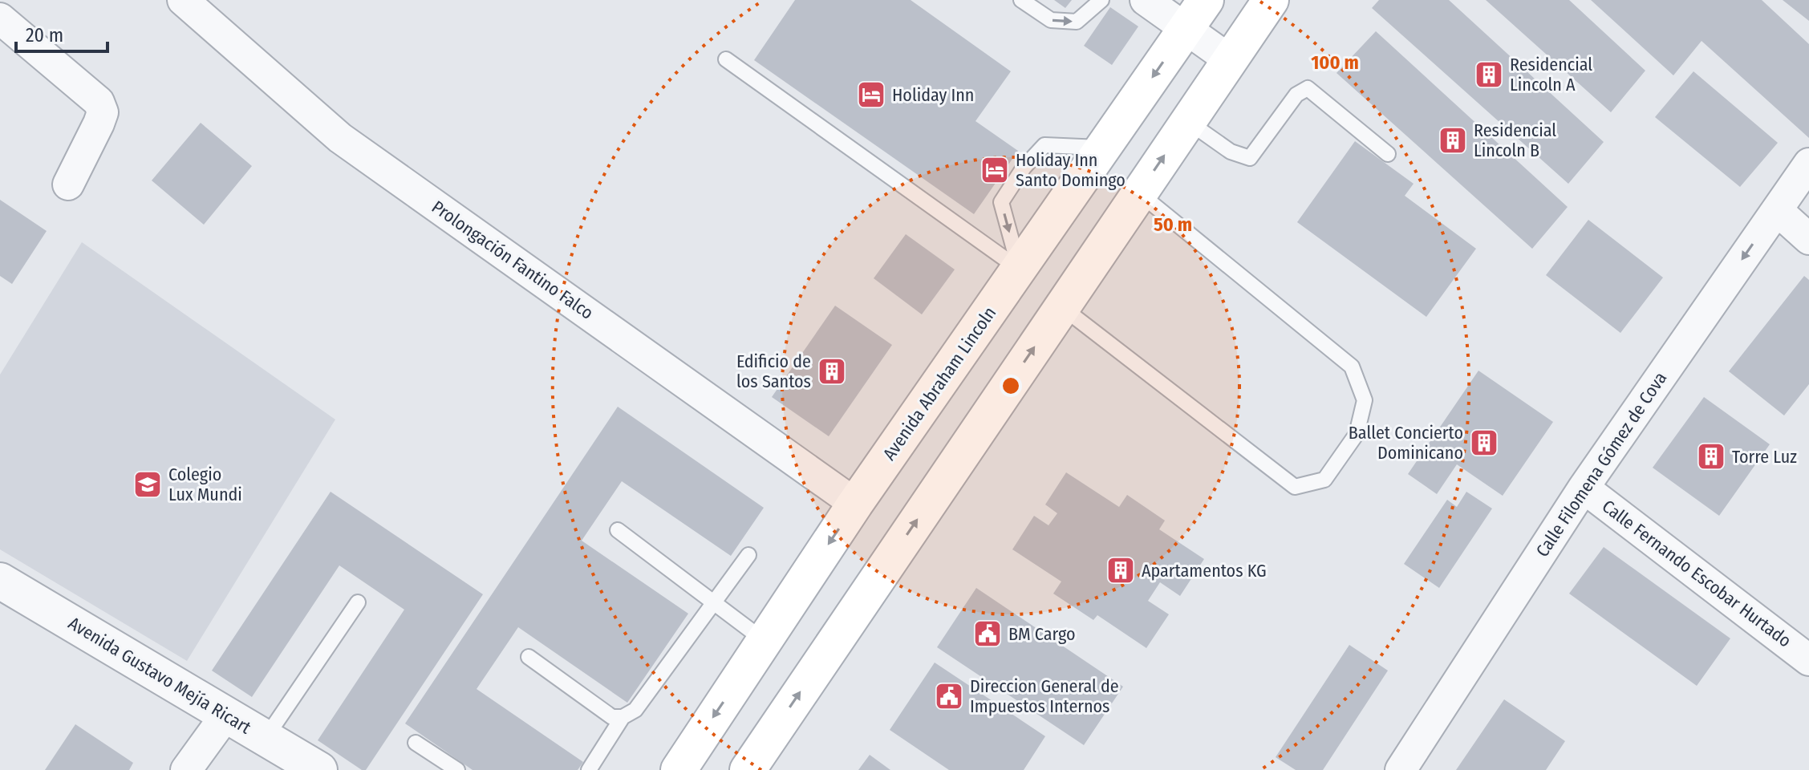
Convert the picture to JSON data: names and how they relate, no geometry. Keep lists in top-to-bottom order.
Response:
{
  "streets": {
    "main road": ["Avenida Abraham Lincoln"],
    "street": [
      "Prolongación Fantino Falco",
      "Calle Filomena Gómez de Cova",
      "Calle Fernando Escobar Hurtado",
      "Avenida Gustavo Mejía Ricart"
    ]
  },
  "crossings": [
    ["Prolongación Fantino Falco", "Avenida Abraham Lincoln"],
    ["Calle Filomena Gómez de Cova", "Calle Fernando Escobar Hurtado"]
  ],
  "one_way": ["Calle Filomena Gómez de Cova"],
  "places": {
    "building": [
      "Residencial Lincoln A",
      "Residencial Lincoln B",
      "Edificio de los Santos",
      "Ballet Concierto Dominicano",
      "Torre Luz",
      "Apartamentos KG"
    ],
    "hotel": ["Holiday Inn", "Holiday Inn Santo Domingo"],
    "school or university": ["Colegio Lux Mundi"],
    "public building": ["BM Cargo", "Direccion General de Impuestos Internos"]
  },
  "scale_bar": "20 m",
  "rings": ["100 m", "50 m"]
}
